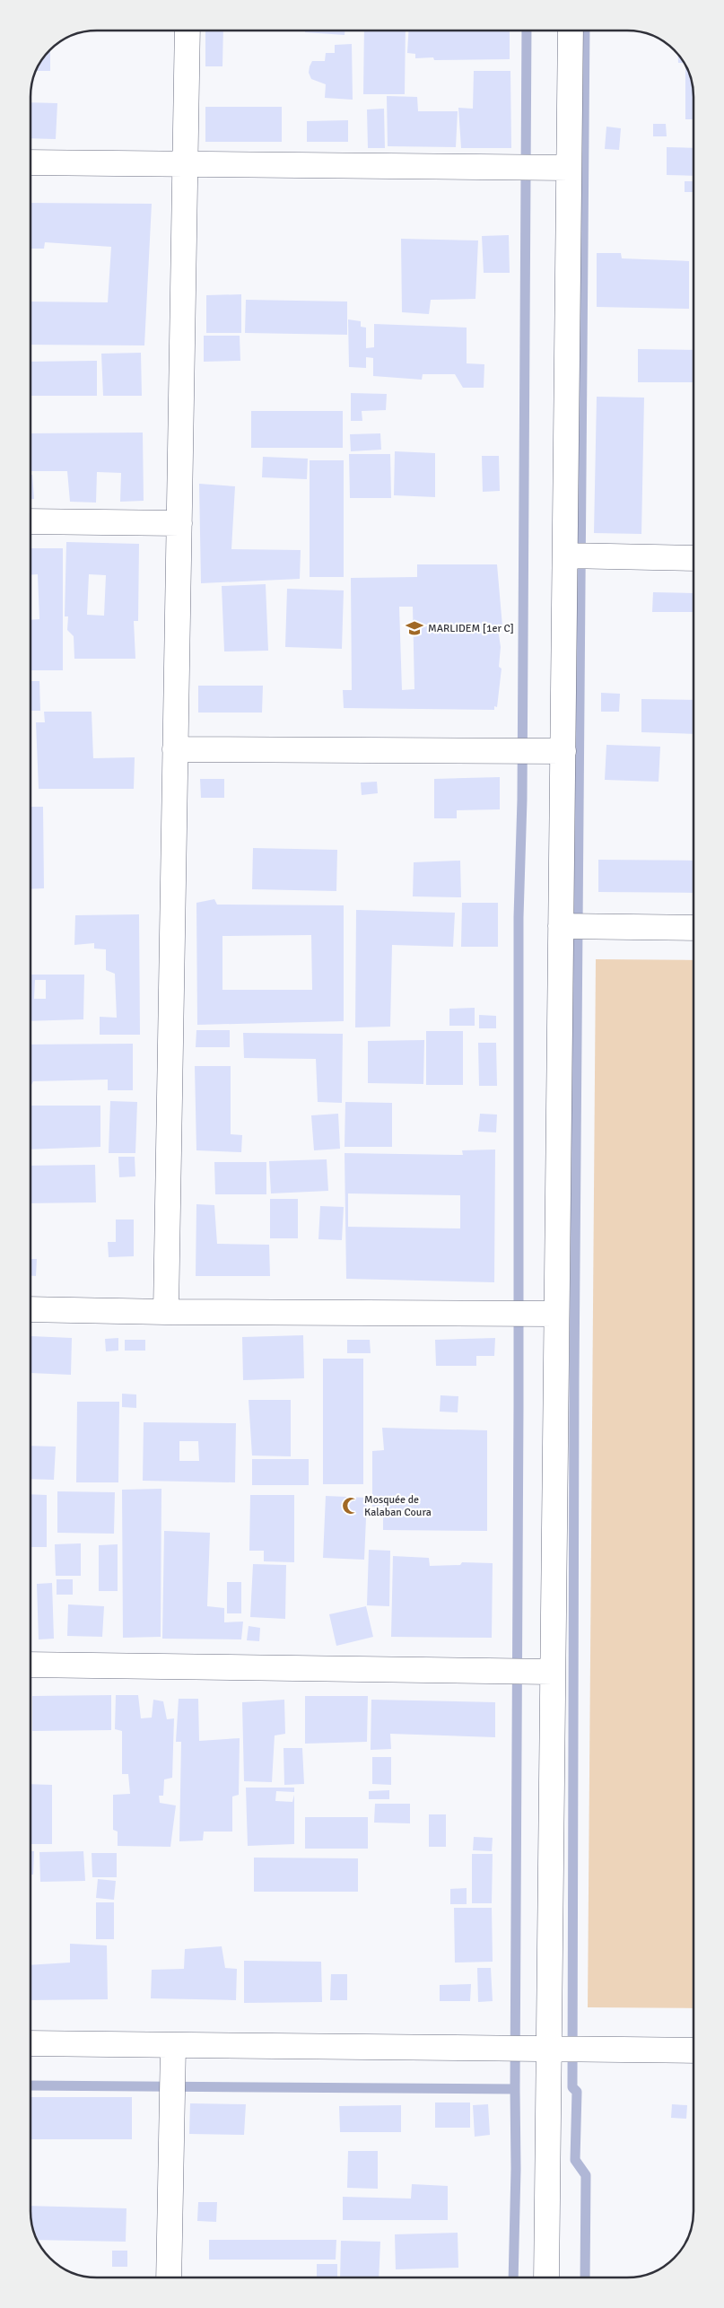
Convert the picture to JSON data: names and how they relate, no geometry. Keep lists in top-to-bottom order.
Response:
{
  "places": {
    "school or university": ["MARLIDEM [1er C]"],
    "mosque": ["Mosquée de Kalaban Coura"]
  }
}
